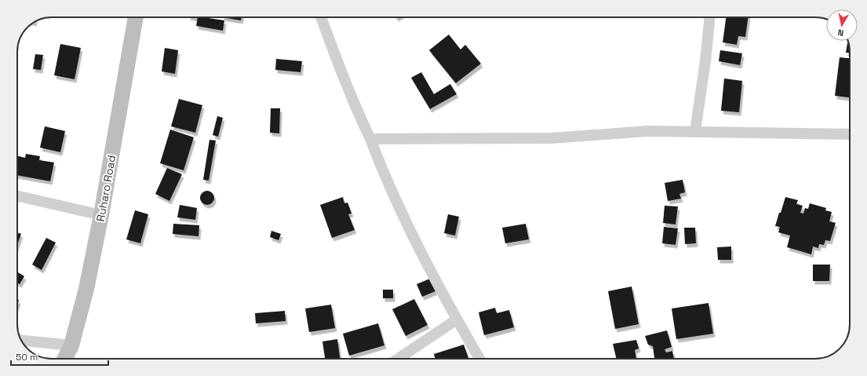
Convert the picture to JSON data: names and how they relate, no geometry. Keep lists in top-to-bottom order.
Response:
{
  "streets": {
    "street": ["Ruharo Road"]
  },
  "scale_bar": "50 m",
  "north": "bottom"
}
